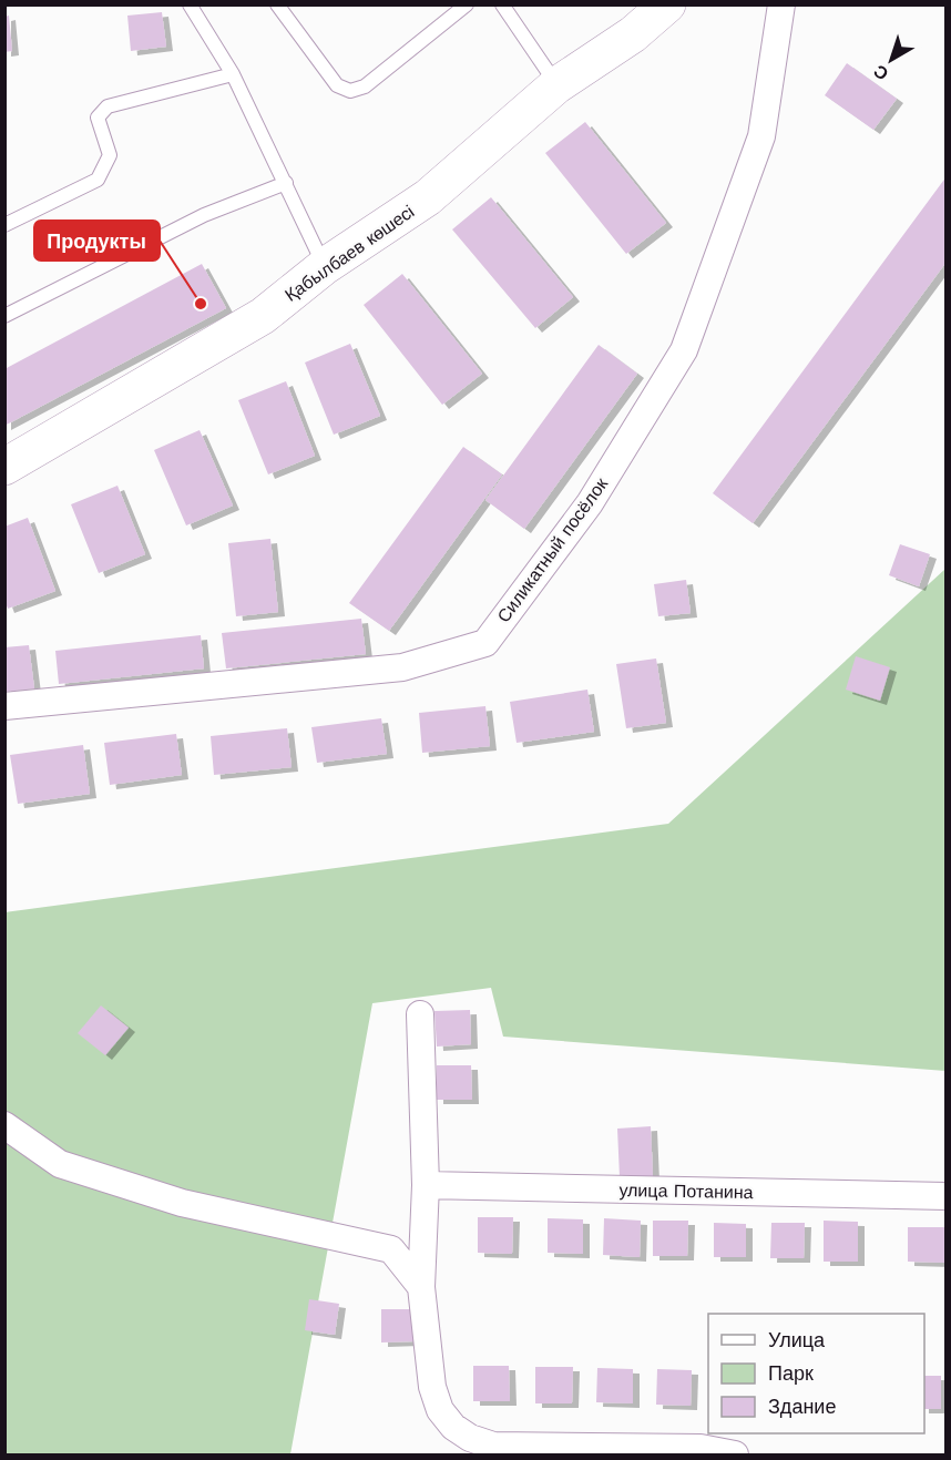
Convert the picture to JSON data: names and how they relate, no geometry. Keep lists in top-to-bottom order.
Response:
{
  "streets": {
    "main road": ["Қабылбаев көшесі"],
    "street": ["Силикатный посёлок", "улица Потанина"]
  },
  "places": ["Продукты"],
  "legend": ["Улица", "Парк", "Здание"],
  "north": "bottom left"
}
